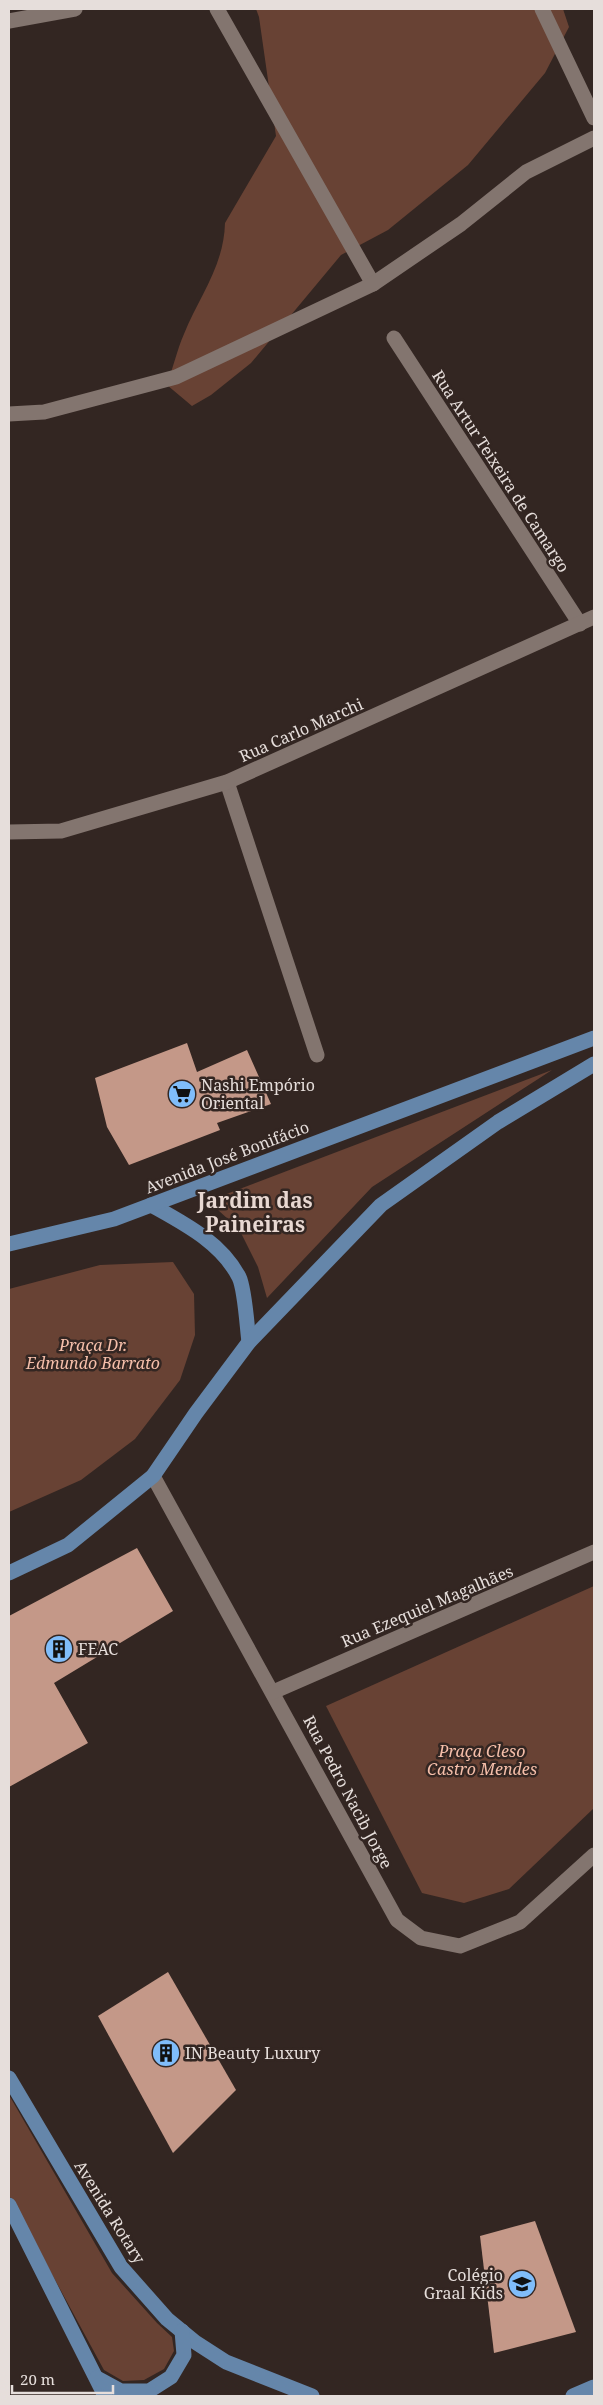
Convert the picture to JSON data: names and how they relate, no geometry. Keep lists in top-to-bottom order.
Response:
{
  "streets": {
    "main road": ["Avenida José Bonifácio", "Avenida Rotary"],
    "street": [
      "Rua Artur Teixeira de Camargo",
      "Rua Carlo Marchi",
      "Rua Ezequiel Magalhães",
      "Rua Pedro Nacib Jorge"
    ]
  },
  "crossings": [
    ["Rua Artur Teixeira de Camargo", "Rua Carlo Marchi"],
    ["Rua Ezequiel Magalhães", "Rua Pedro Nacib Jorge"]
  ],
  "districts": ["Jardim das Paineiras"],
  "parks": ["Praça Dr. Edmundo Barrato", "Praça Cleso Castro Mendes"],
  "places": {
    "supermarket": ["Nashi Empório Oriental"],
    "building": ["FEAC", "IN Beauty Luxury"],
    "school or university": ["Colégio Graal Kids"]
  },
  "scale_bar": "20 m"
}
